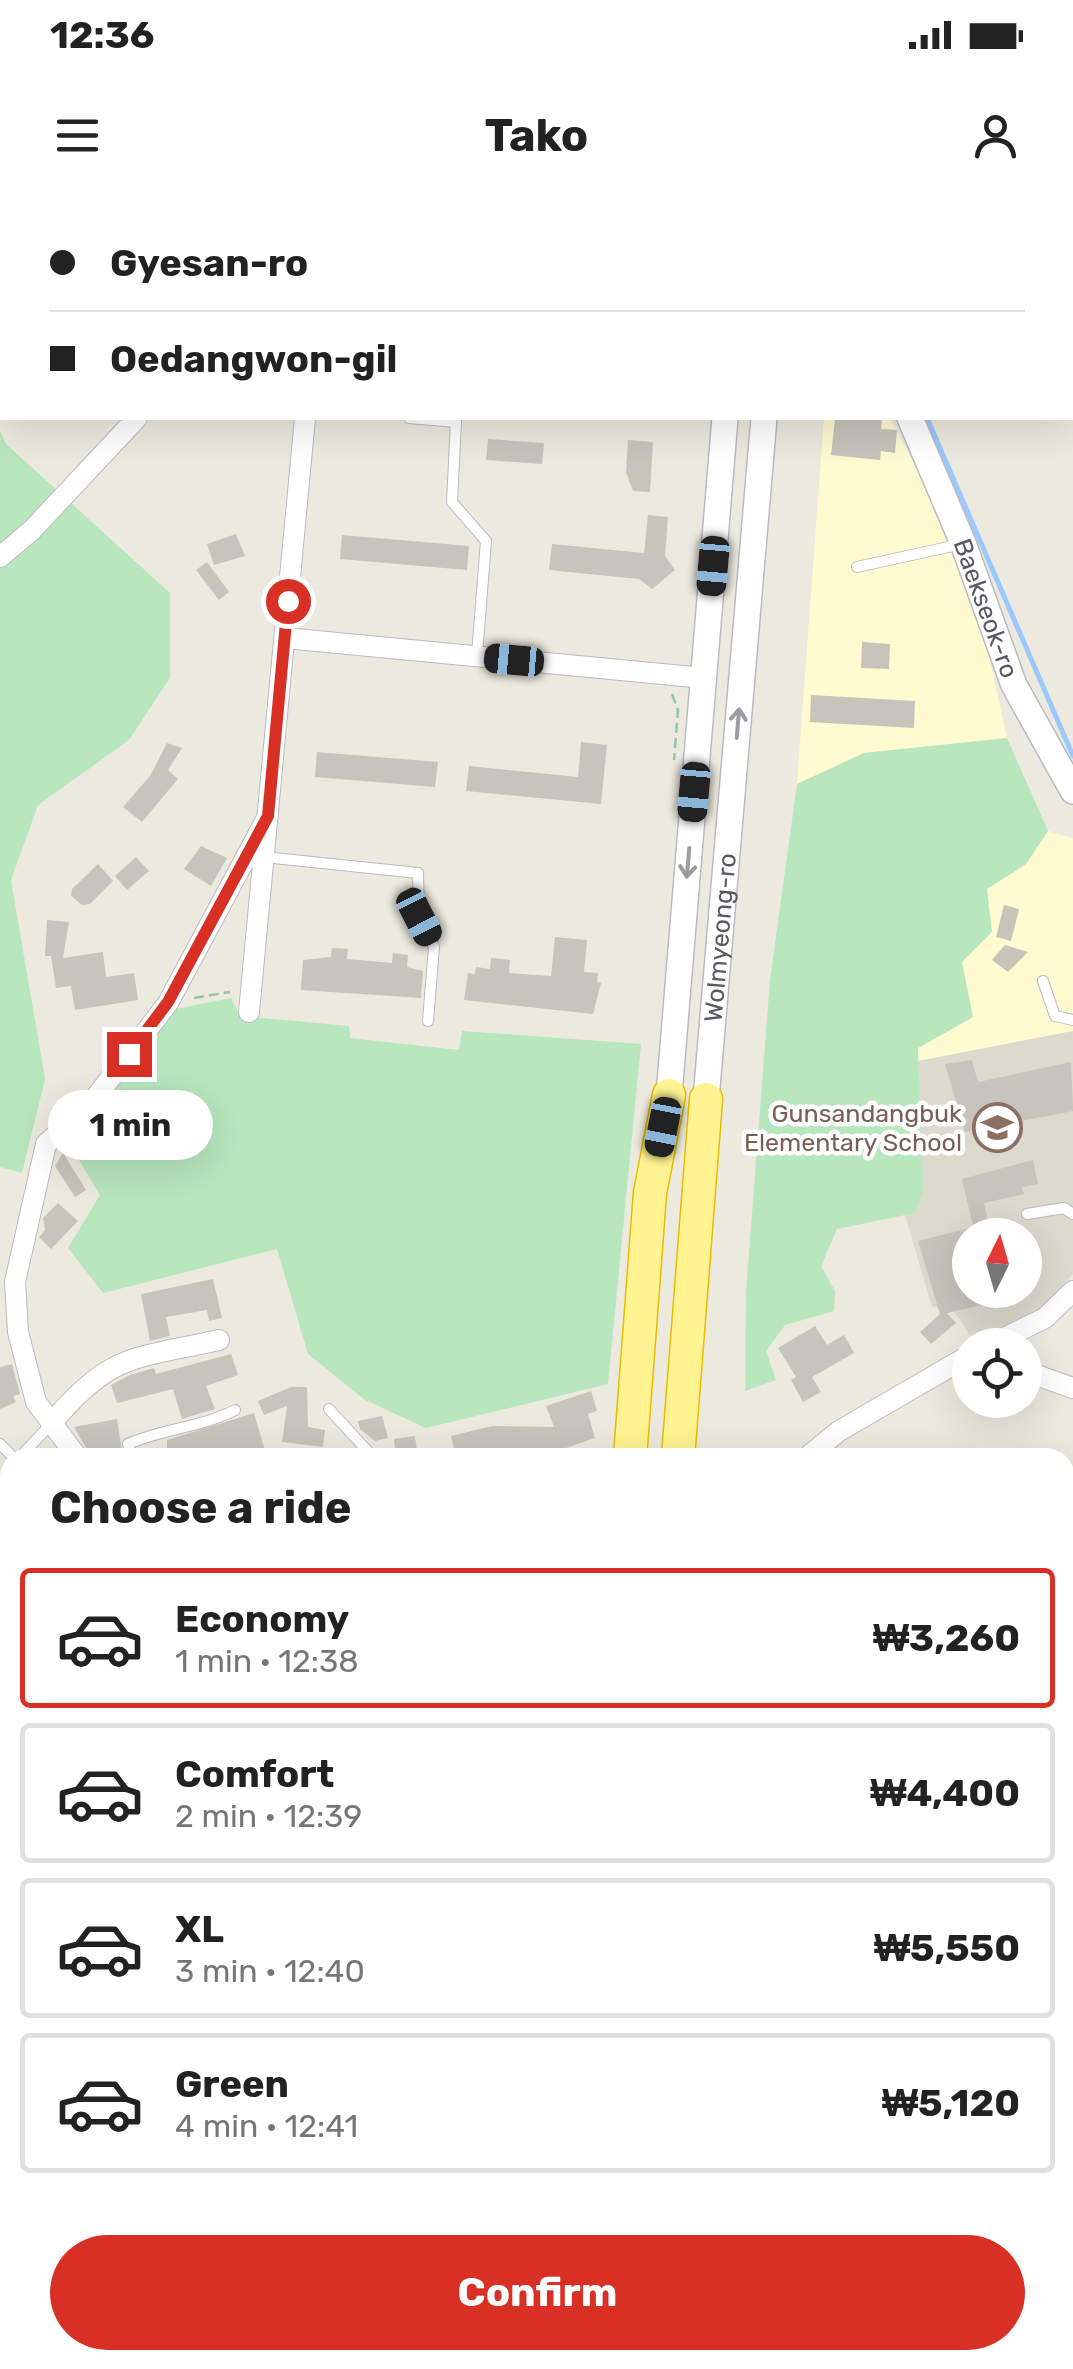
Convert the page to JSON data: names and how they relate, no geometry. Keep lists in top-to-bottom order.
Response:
{
  "streets": {
    "street": ["Baekseok-ro", "Wolmyeong-ro"]
  },
  "places": {
    "school or university": ["Gunsandangbuk Elementary School"]
  },
  "north": "top",
  "page": {
    "status": "12:36",
    "header": "Tako",
    "banner": ["Gyesan-ro", "Oedangwon-gil"],
    "bubble": "1 min",
    "heading": "Choose a ride",
    "list": [
      {
        "name": "Economy",
        "note": "1 min · 12:38",
        "value": "₩3,260"
      },
      {
        "name": "Comfort",
        "note": "2 min · 12:39",
        "value": "₩4,400"
      },
      {
        "name": "XL",
        "note": "3 min · 12:40",
        "value": "₩5,550"
      },
      {
        "name": "Green",
        "note": "4 min · 12:41",
        "value": "₩5,120"
      }
    ],
    "buttons": "Confirm"
  }
}
